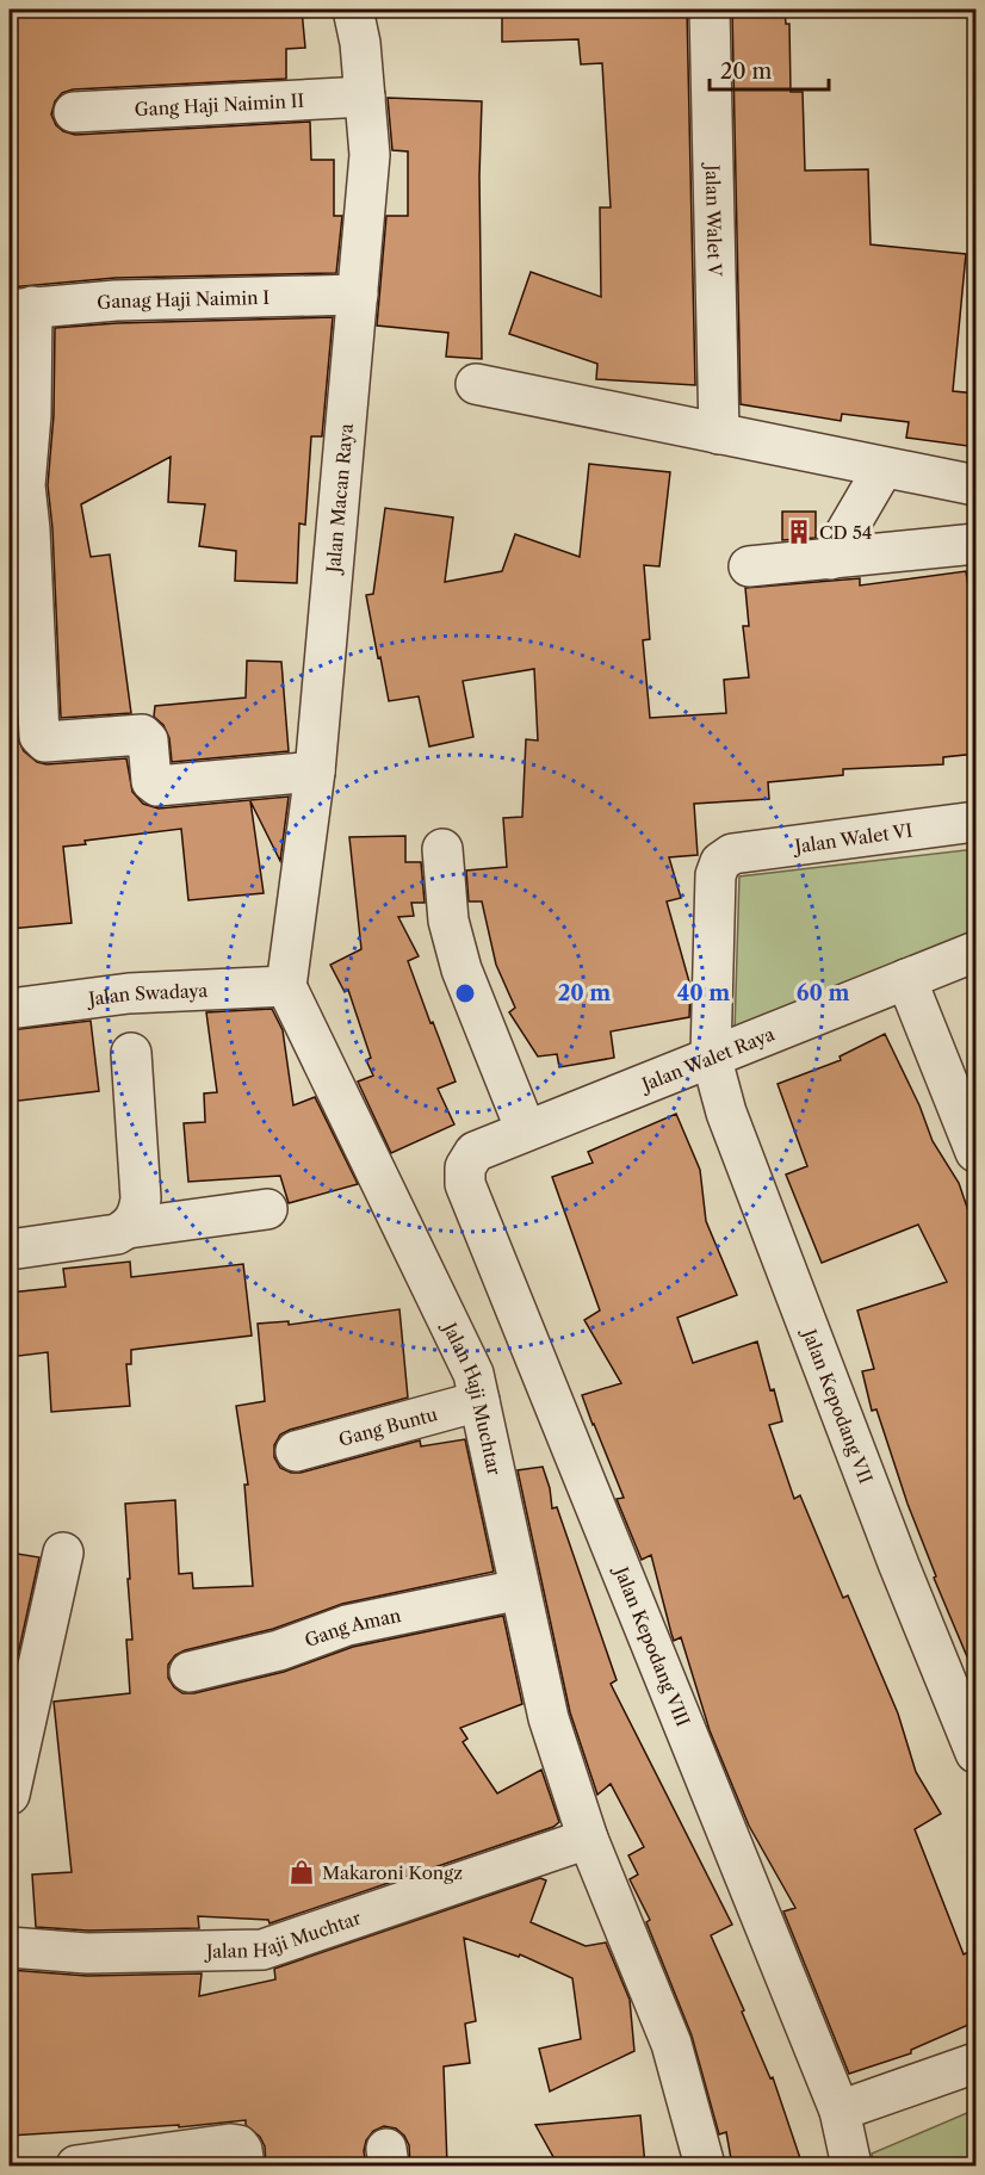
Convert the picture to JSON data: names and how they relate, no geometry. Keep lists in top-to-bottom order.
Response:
{
  "streets": {
    "street": [
      "Gang Haji Naimin II",
      "Jalan Walet V",
      "Ganag Haji Naimin I",
      "Jalan Macan Raya",
      "Jalan Walet VI",
      "Jalan Swadaya",
      "Jalan Walet Raya",
      "Jalan Haji Muchtar",
      "Jalan Kepodang VII",
      "Gang Buntu",
      "Gang Aman",
      "Jalan Kepodang VIII"
    ]
  },
  "crossings": [
    ["Gang Haji Naimin II", "Jalan Macan Raya"],
    ["Ganag Haji Naimin I", "Jalan Macan Raya"],
    ["Jalan Macan Raya", "Jalan Swadaya"],
    ["Jalan Macan Raya", "Jalan Haji Muchtar"],
    ["Jalan Walet VI", "Jalan Kepodang VII"],
    ["Jalan Swadaya", "Jalan Haji Muchtar"],
    ["Jalan Walet Raya", "Jalan Kepodang VII"],
    ["Jalan Walet Raya", "Jalan Kepodang VIII"],
    ["Jalan Haji Muchtar", "Gang Buntu"],
    ["Jalan Haji Muchtar", "Gang Aman"]
  ],
  "places": {
    "building": ["CD 54"],
    "shop": ["Makaroni Kongz"]
  },
  "scale_bar": "20 m",
  "rings": ["20 m", "40 m", "60 m"]
}
